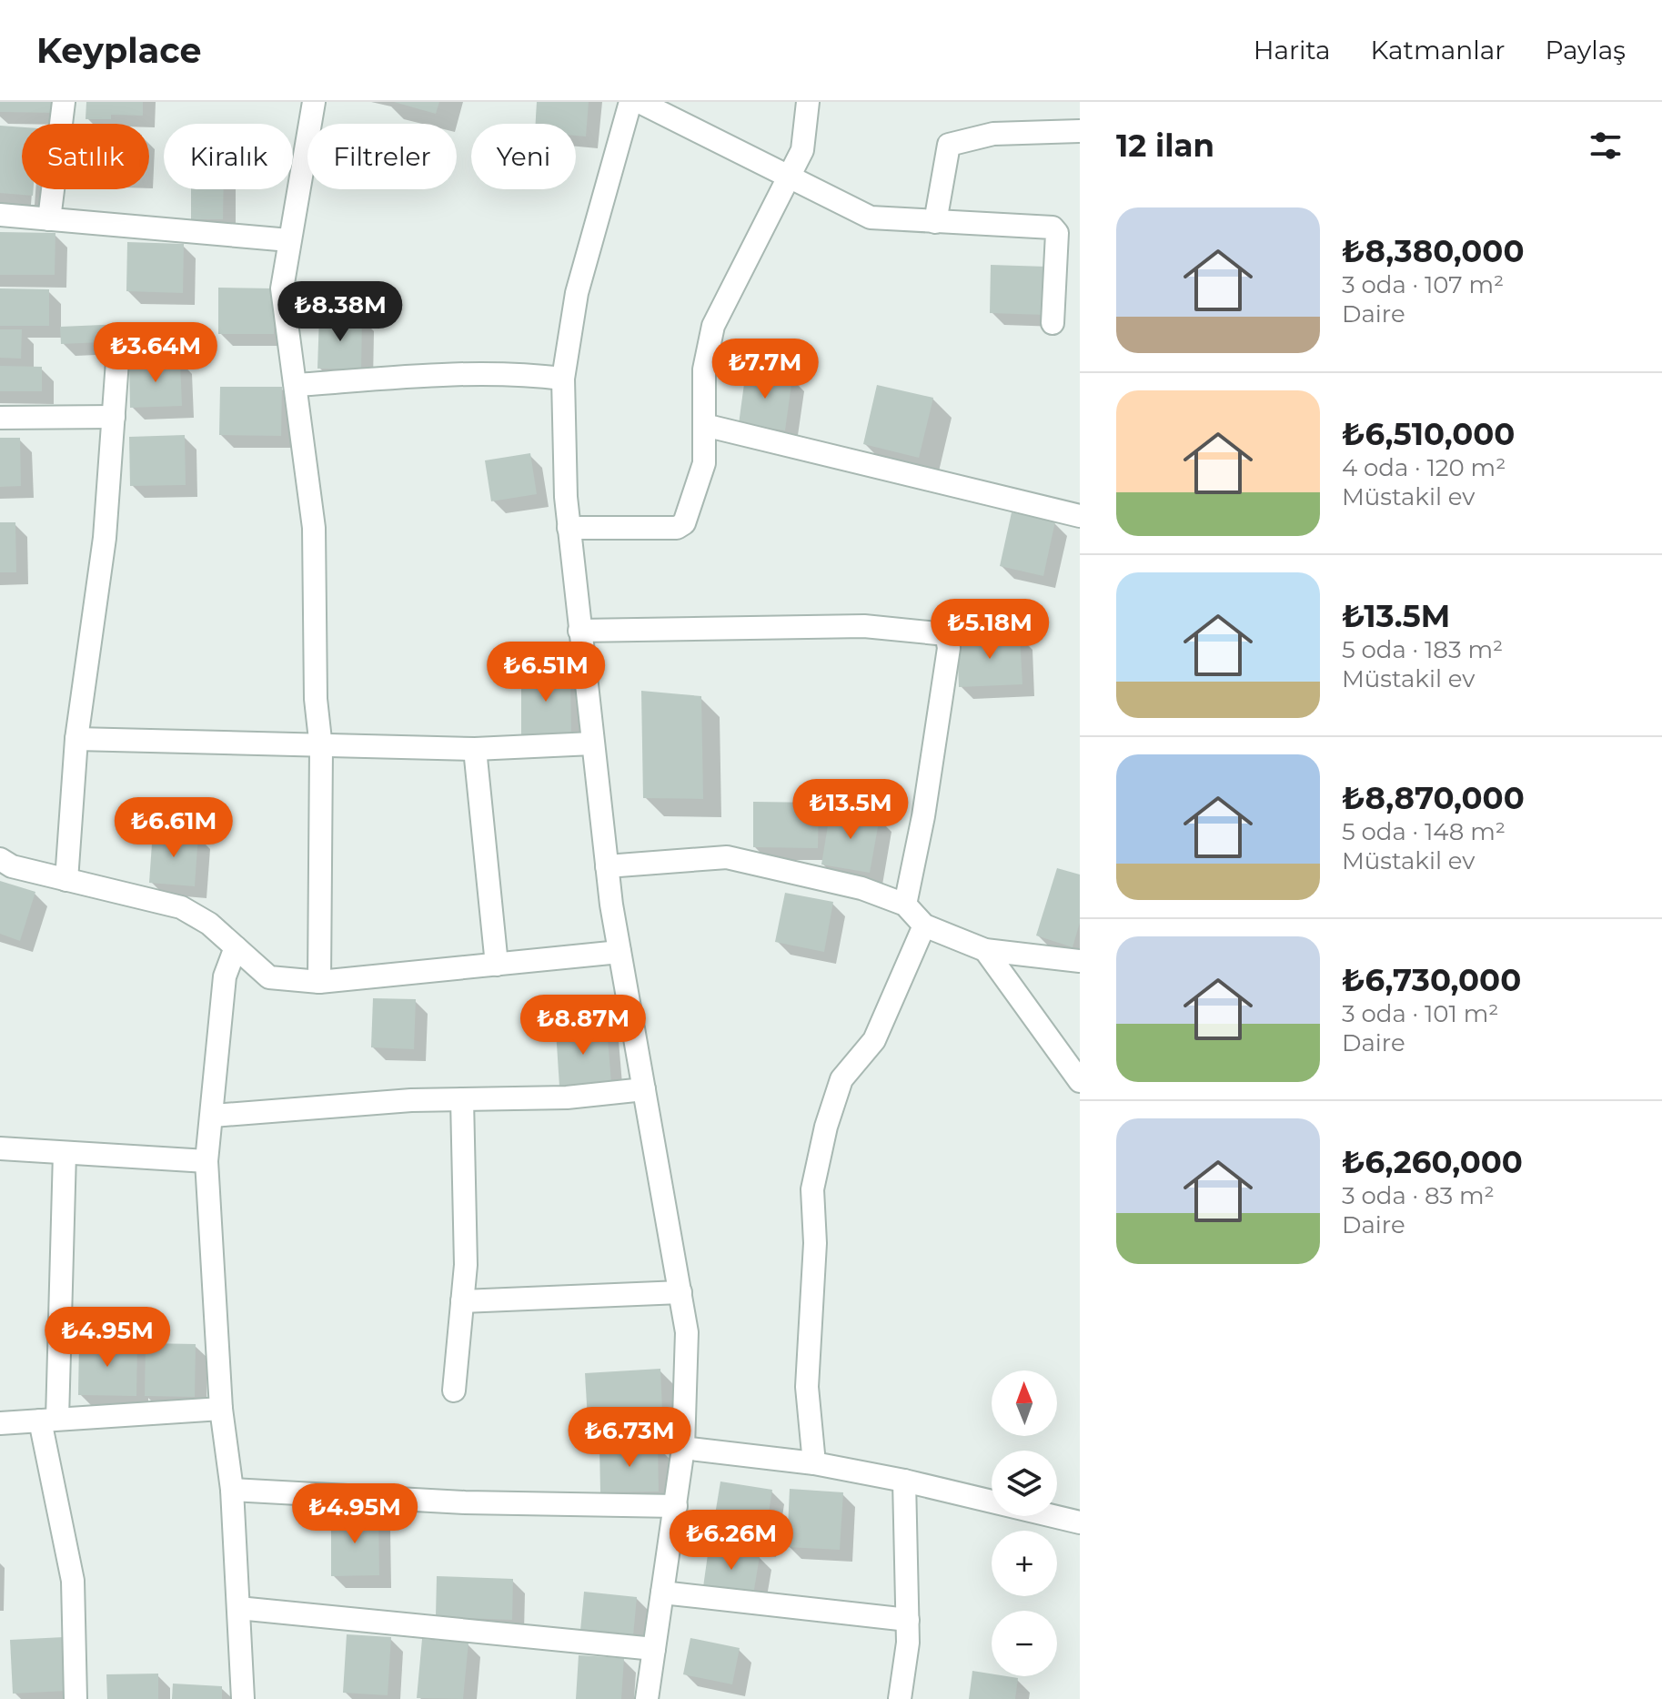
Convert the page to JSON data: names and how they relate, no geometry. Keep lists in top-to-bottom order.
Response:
{
  "north": "top",
  "page": {
    "header": "Keyplace",
    "nav": ["Harita", "Katmanlar", "Paylaş"],
    "heading": "12 ilan",
    "chip": [
      "Satılık",
      "Kiralık",
      "Filtreler",
      "Yeni"
    ],
    "list": [
      {
        "name": "₺8,380,000",
        "note": "3 oda · 107 m² · Daire"
      },
      {
        "name": "₺6,510,000",
        "note": "4 oda · 120 m² · Müstakil ev"
      },
      {
        "name": "₺13.5M",
        "note": "5 oda · 183 m² · Müstakil ev"
      },
      {
        "name": "₺8,870,000",
        "note": "5 oda · 148 m² · Müstakil ev"
      },
      {
        "name": "₺6,730,000",
        "note": "3 oda · 101 m² · Daire"
      },
      {
        "name": "₺6,260,000",
        "note": "3 oda · 83 m² · Daire"
      }
    ],
    "price": [
      "₺8.38M",
      "₺3.64M",
      "₺7.7M",
      "₺5.18M",
      "₺6.51M",
      "₺13.5M",
      "₺6.61M",
      "₺8.87M",
      "₺4.95M",
      "₺6.73M",
      "₺4.95M",
      "₺6.26M"
    ],
    "map_buttons": ["+", "−"]
  }
}
